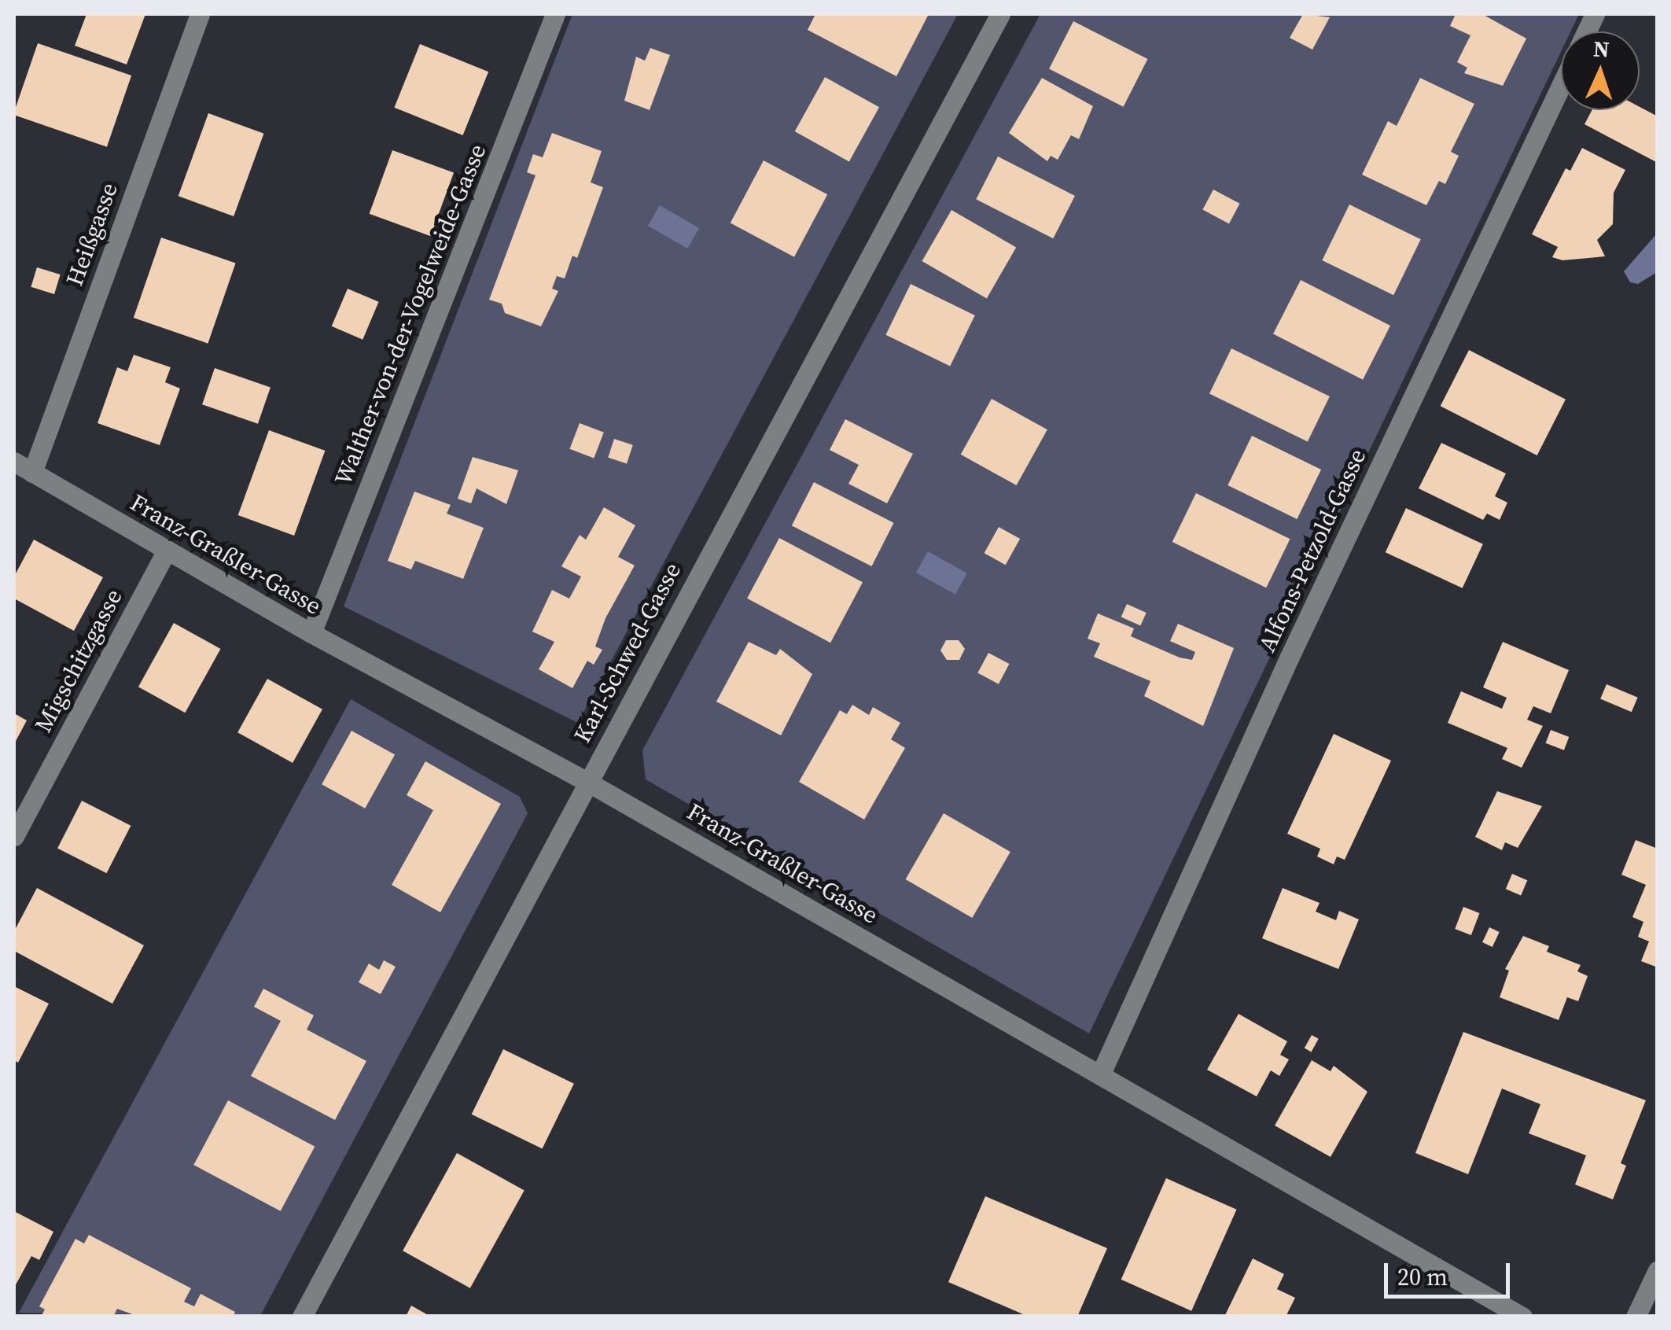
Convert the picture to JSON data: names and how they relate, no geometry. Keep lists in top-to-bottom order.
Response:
{
  "streets": {
    "street": [
      "Heißgasse",
      "Walther-von-der-Vogelweide-Gasse",
      "Alfons-Petzold-Gasse",
      "Franz-Graßler-Gasse",
      "Karl-Schwed-Gasse",
      "Migschitzgasse"
    ]
  },
  "crossings": [
    ["Heißgasse", "Franz-Graßler-Gasse"],
    ["Walther-von-der-Vogelweide-Gasse", "Franz-Graßler-Gasse"],
    ["Alfons-Petzold-Gasse", "Franz-Graßler-Gasse"],
    ["Franz-Graßler-Gasse", "Karl-Schwed-Gasse"],
    ["Franz-Graßler-Gasse", "Migschitzgasse"]
  ],
  "scale_bar": "20 m",
  "north": "top"
}
